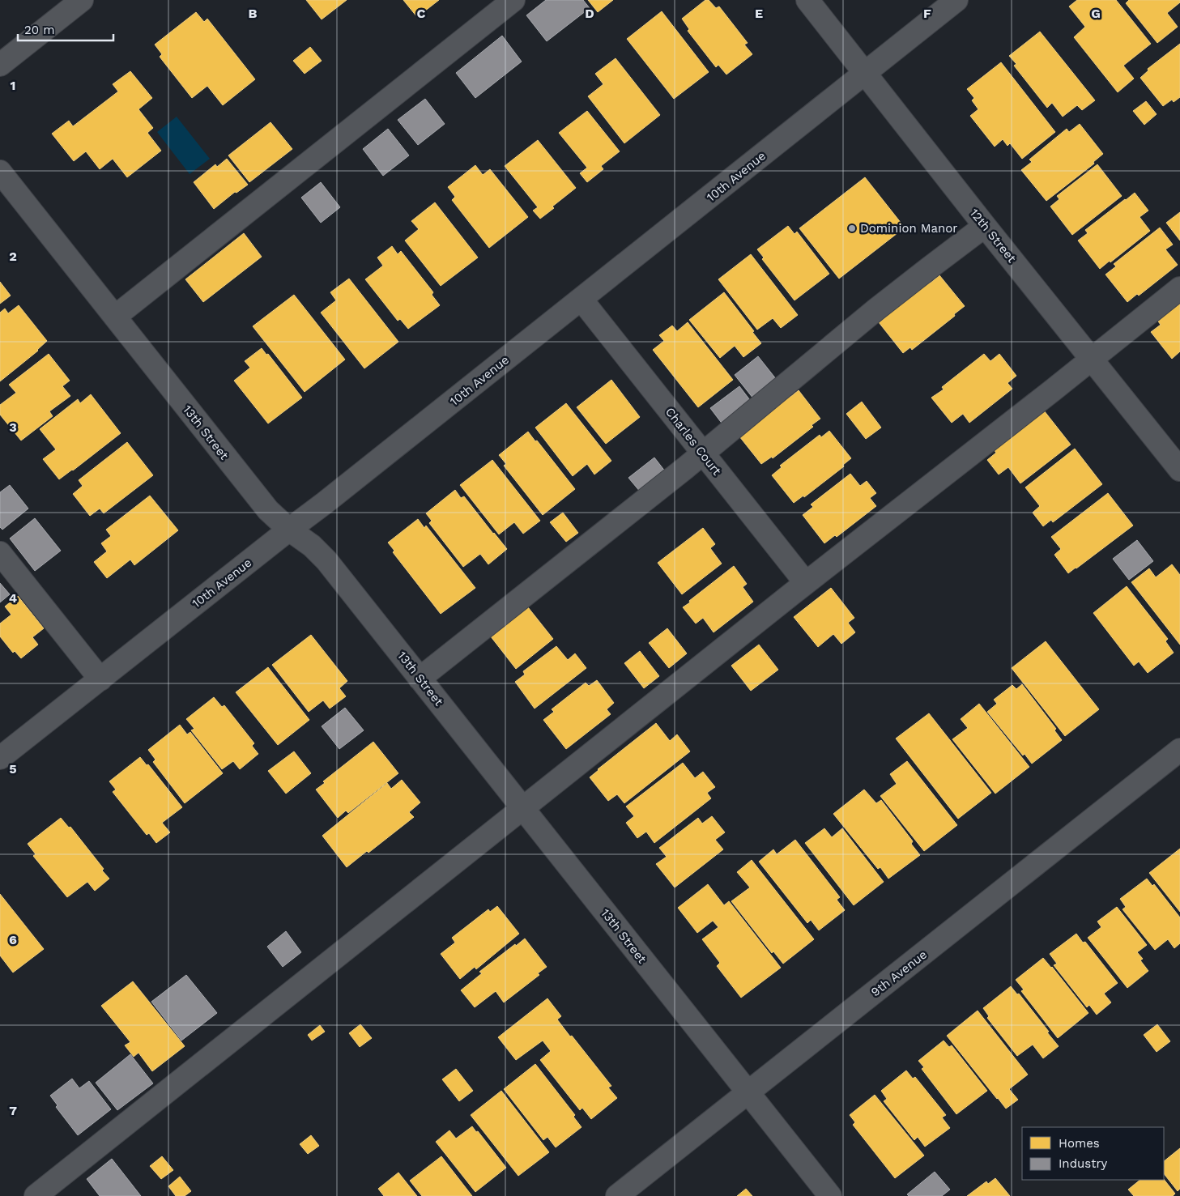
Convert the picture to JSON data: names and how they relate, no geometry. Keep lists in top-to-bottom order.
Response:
{
  "streets": {
    "street": [
      "10th Avenue",
      "12th Street",
      "13th Street",
      "Charles Court",
      "9th Avenue"
    ]
  },
  "crossings": [
    ["10th Avenue", "12th Street"],
    ["10th Avenue", "13th Street"],
    ["10th Avenue", "Charles Court"],
    ["13th Street", "9th Avenue"]
  ],
  "places": ["Dominion Manor"],
  "legend": ["Homes", "Industry"],
  "scale_bar": "20 m",
  "grid": {
    "columns": [
      "B",
      "C",
      "D",
      "E",
      "F",
      "G"
    ],
    "rows": [
      "1",
      "2",
      "3",
      "4",
      "5",
      "6",
      "7"
    ]
  }
}
